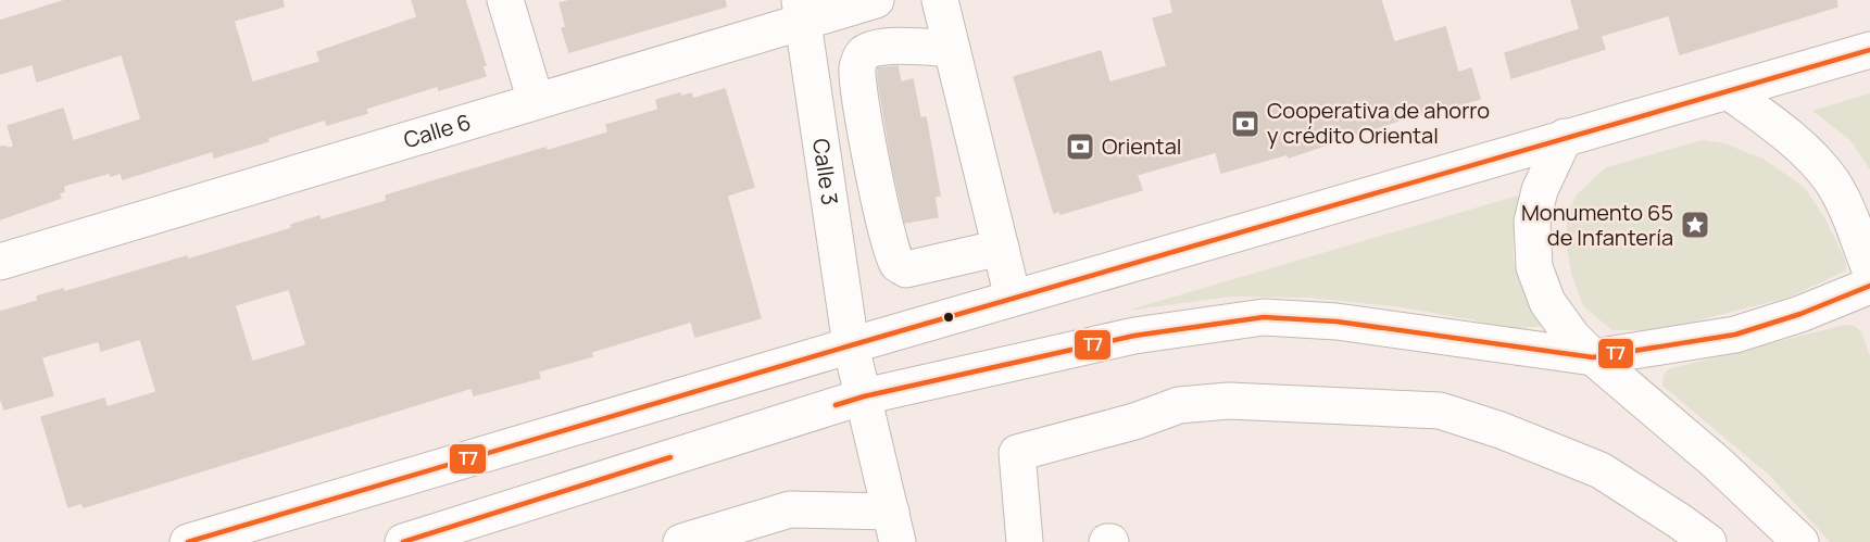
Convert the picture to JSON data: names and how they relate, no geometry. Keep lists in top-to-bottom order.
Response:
{
  "streets": {
    "main road": ["Calle 6", "Calle 3"]
  },
  "crossings": [
    ["Calle 6", "Calle 3"]
  ],
  "places": {
    "bank": ["Cooperativa de ahorro y crédito Oriental", "Oriental"],
    "place": ["Monumento 65 de Infantería"]
  },
  "lines": ["transit line T7"]
}
